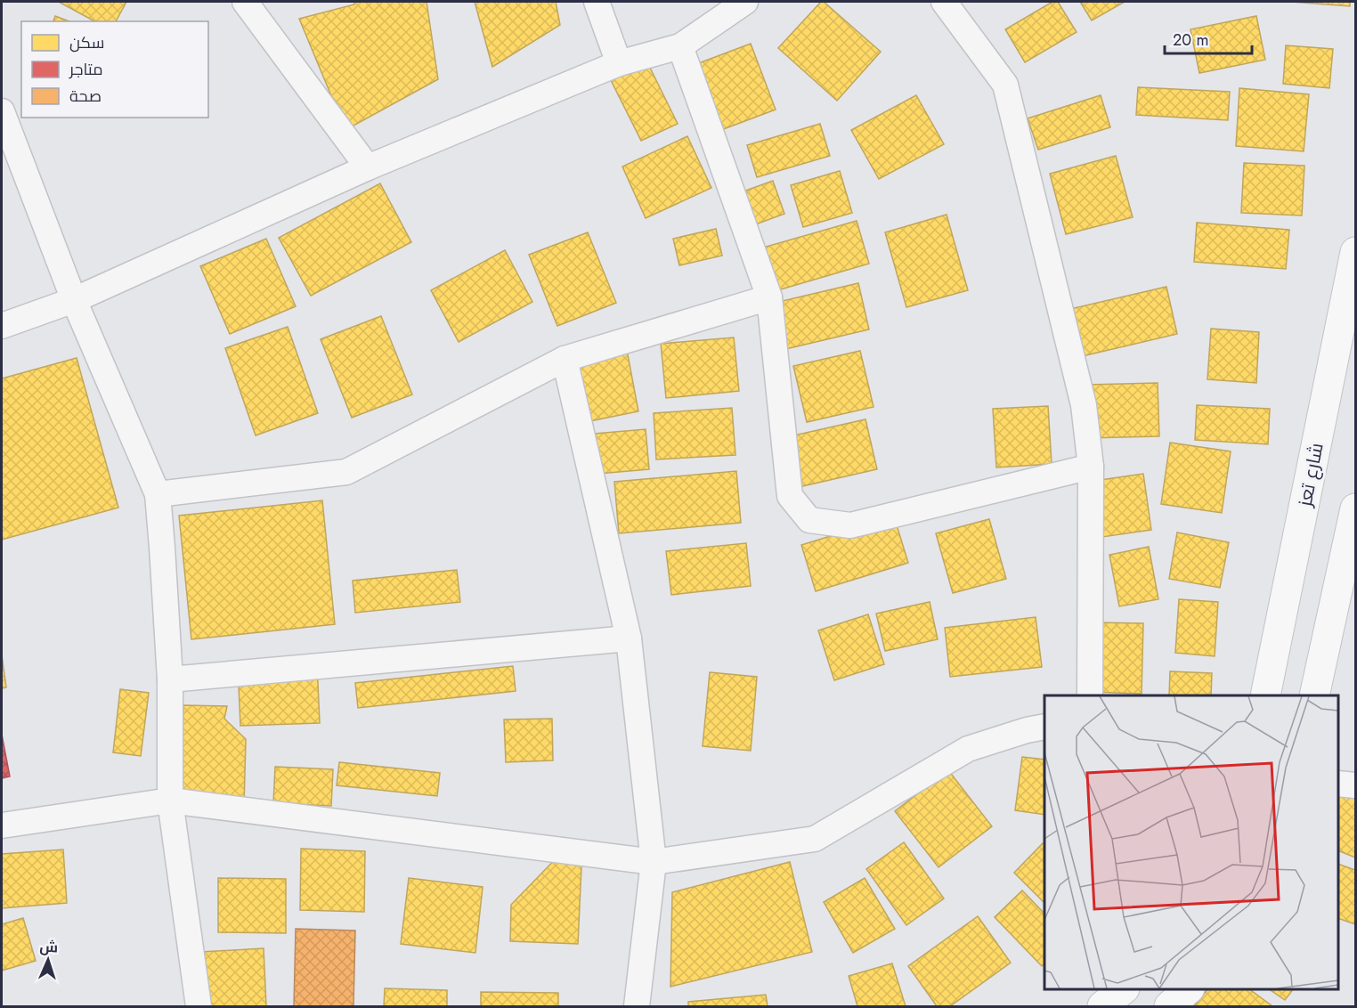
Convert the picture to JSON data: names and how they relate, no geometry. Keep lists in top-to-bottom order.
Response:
{
  "streets": {
    "main road": ["شارع تعز"]
  },
  "legend": ["سكن", "متاجر", "صحة"],
  "scale_bar": "20 m",
  "north": "top"
}
